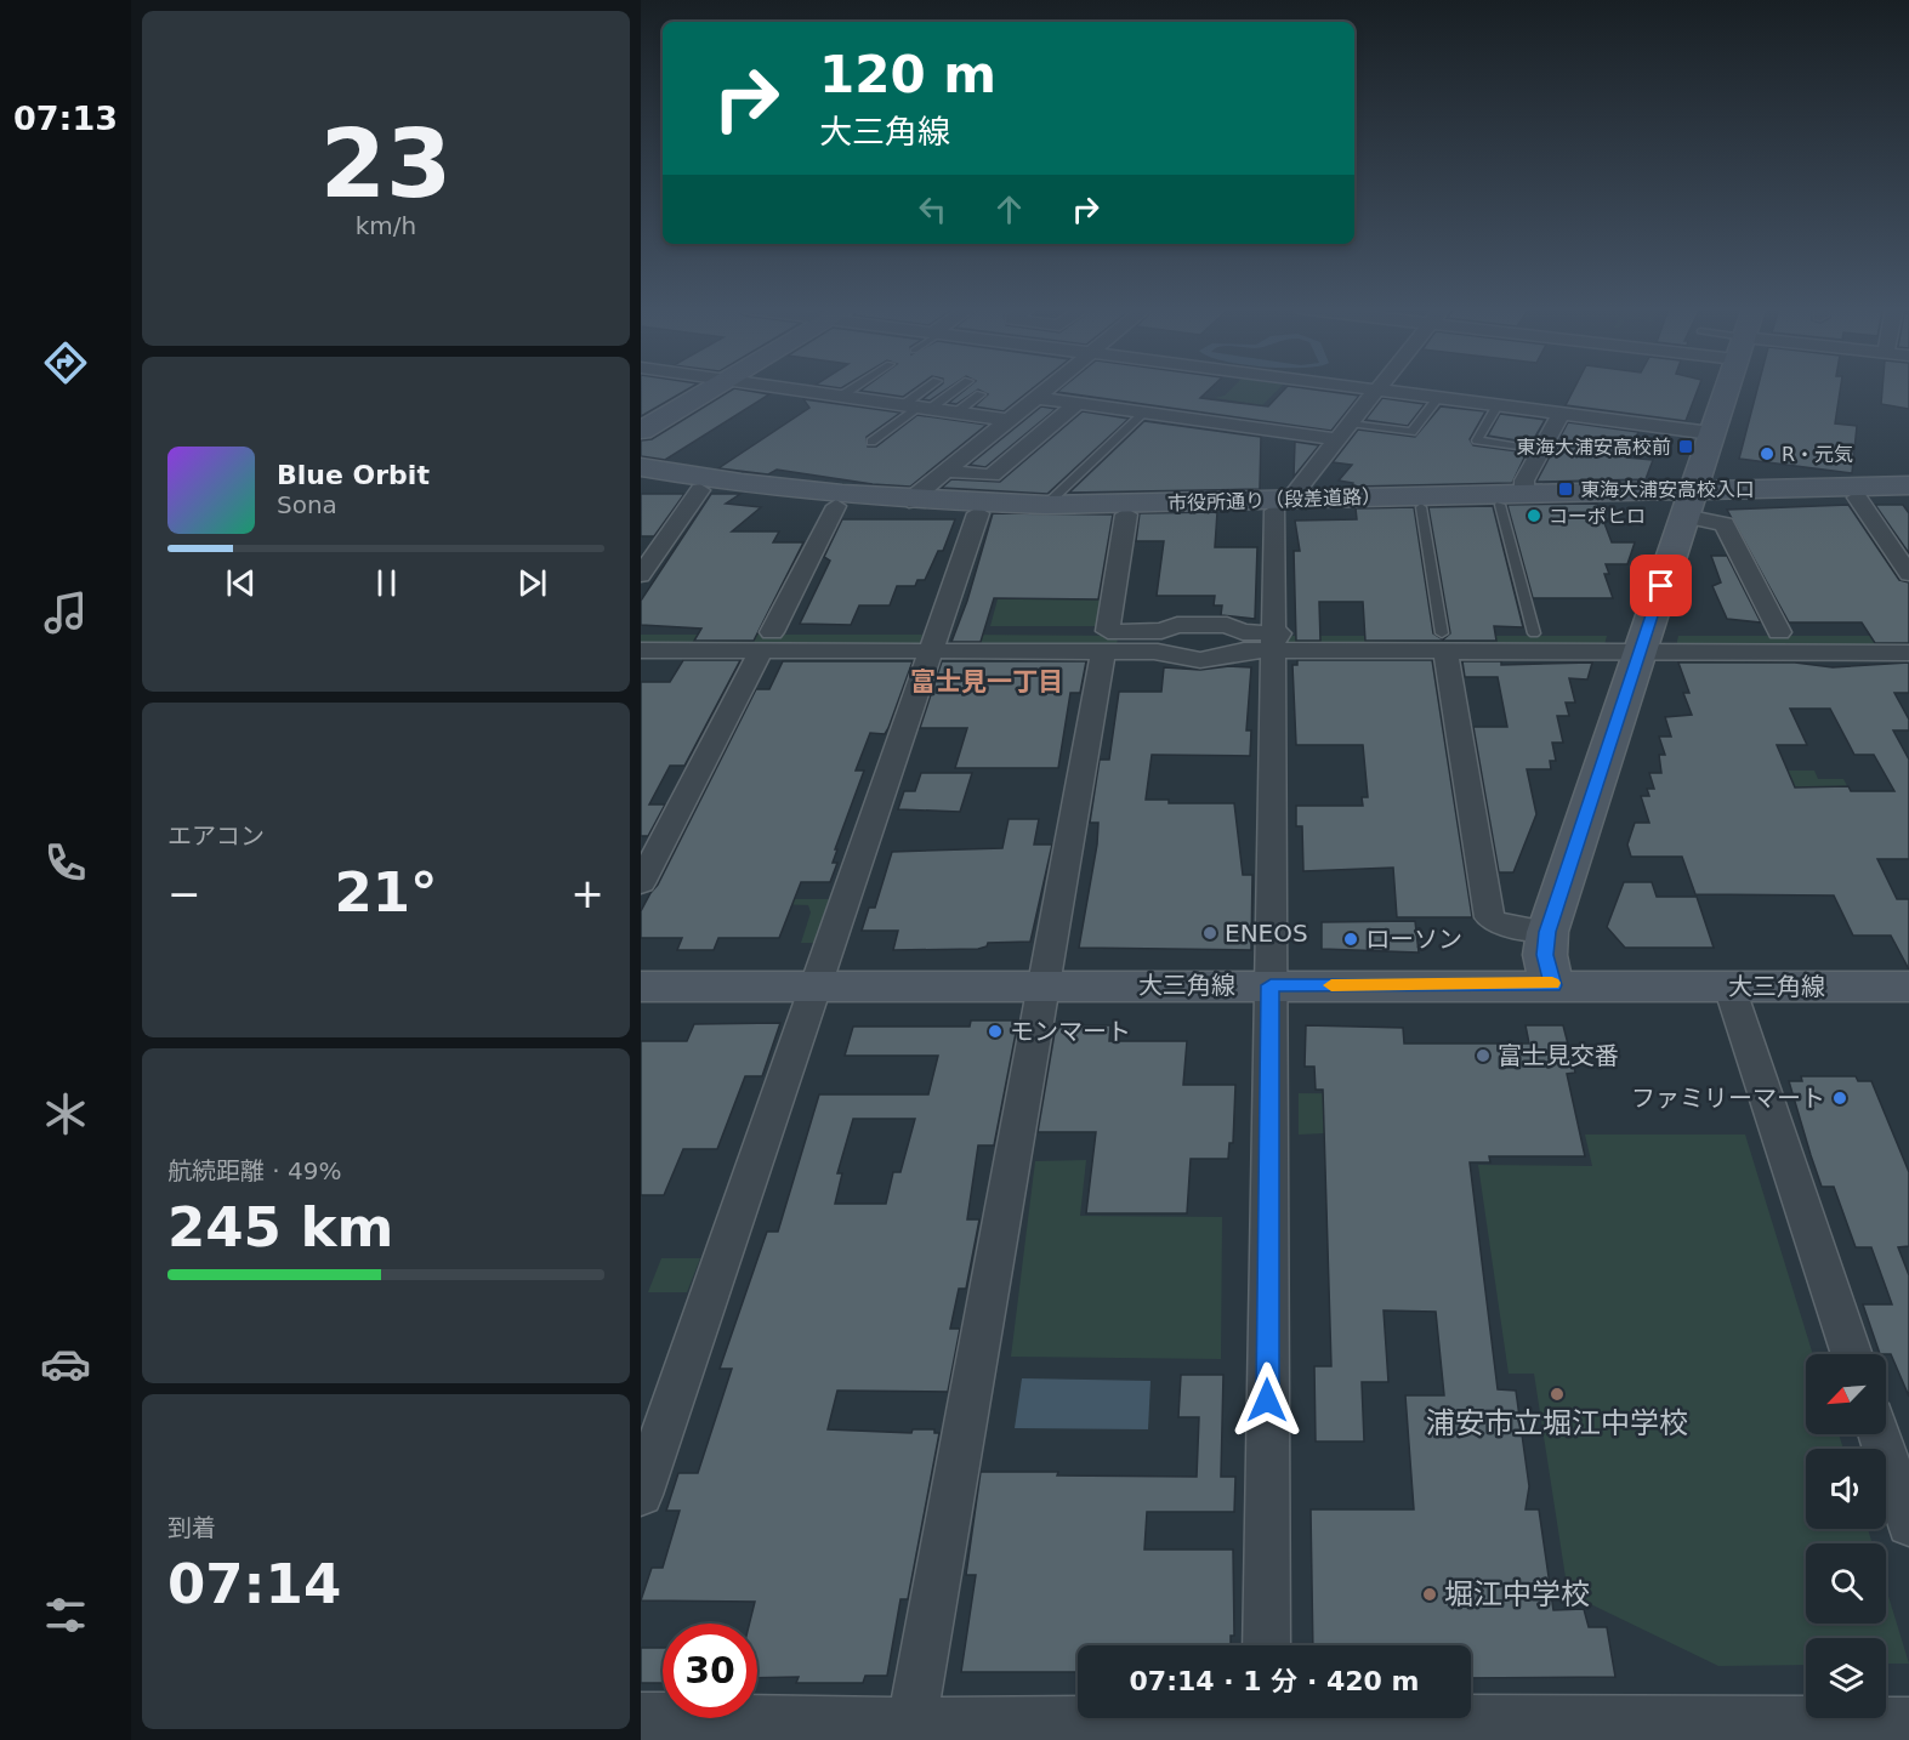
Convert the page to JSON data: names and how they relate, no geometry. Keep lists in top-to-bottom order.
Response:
{
  "streets": {
    "street": ["市役所通り（段差道路）", "大三角線"]
  },
  "districts": ["富士見一丁目"],
  "places": {
    "transit": ["東海大浦安高校前", "東海大浦安高校入口"],
    "other": [
      "R・元気",
      "コーポヒロ",
      "ENEOS",
      "ローソン",
      "モンマート",
      "富士見交番",
      "ファミリーマート",
      "浦安市立堀江中学校",
      "堀江中学校"
    ]
  },
  "north": "bottom left",
  "page": {
    "tabs": "07:13",
    "tile": [
      ["23", "km/h"],
      "エアコン",
      ["航続距離 · 49%", "245 km"],
      ["到着", "07:14"]
    ],
    "turn": ["120 m", "大三角線"],
    "song": ["Blue Orbit", "Sona"],
    "heat": ["−", "21°", "+"],
    "limit": "30",
    "trip": "07:14 · 1 分 · 420 m"
  }
}
